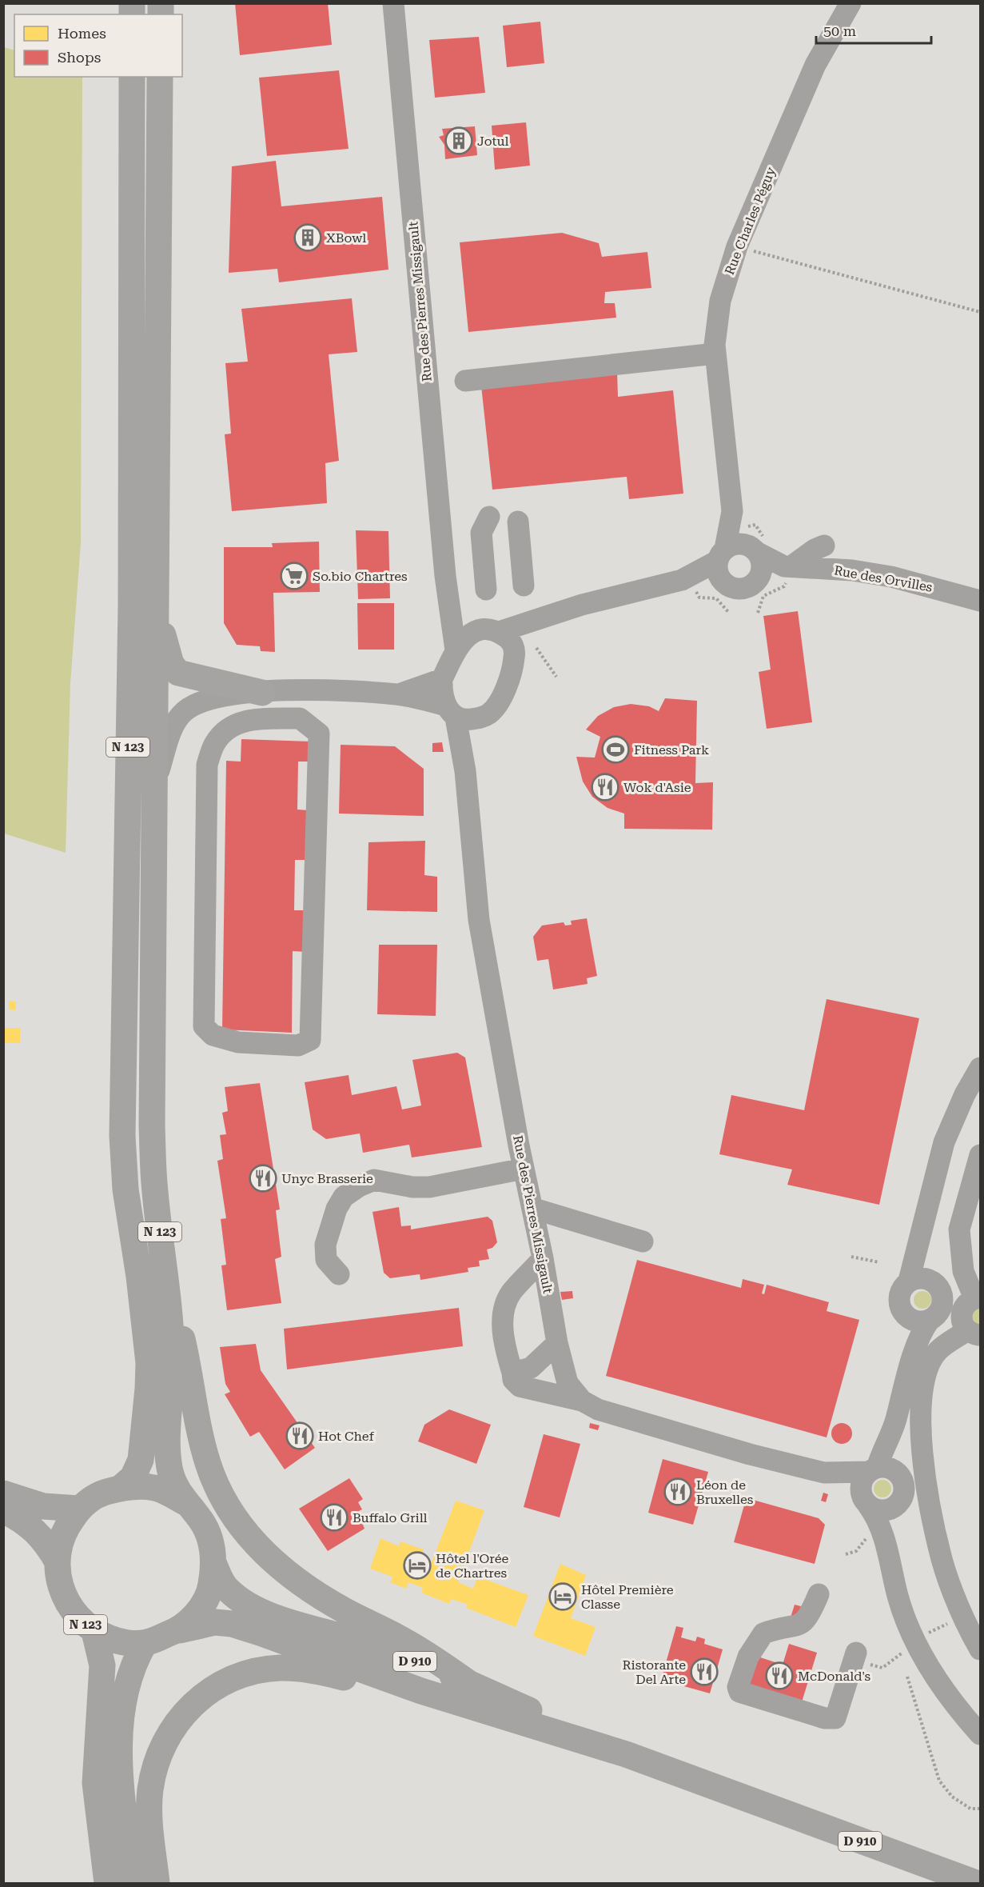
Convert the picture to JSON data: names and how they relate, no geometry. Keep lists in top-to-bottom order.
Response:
{
  "streets": {
    "main road": ["N 123", "D 910"],
    "street": ["Rue Charles Péguy", "Rue des Pierres Missigault", "Rue des Orvilles"]
  },
  "crossings": [
    ["Rue Charles Péguy", "Rue des Orvilles"],
    ["N 123", "D 910"]
  ],
  "places": {
    "building": ["Jotul", "XBowl"],
    "supermarket": ["So.bio Chartres"],
    "sports": ["Fitness Park"],
    "restaurant": [
      "Wok d'Asie",
      "Unyc Brasserie",
      "Hot Chef",
      "Léon de Bruxelles",
      "Buffalo Grill",
      "Ristorante Del Arte",
      "McDonald's"
    ],
    "hotel": ["Hôtel l'Orée de Chartres", "Hôtel Première Classe"]
  },
  "legend": ["Homes", "Shops"],
  "scale_bar": "50 m"
}
